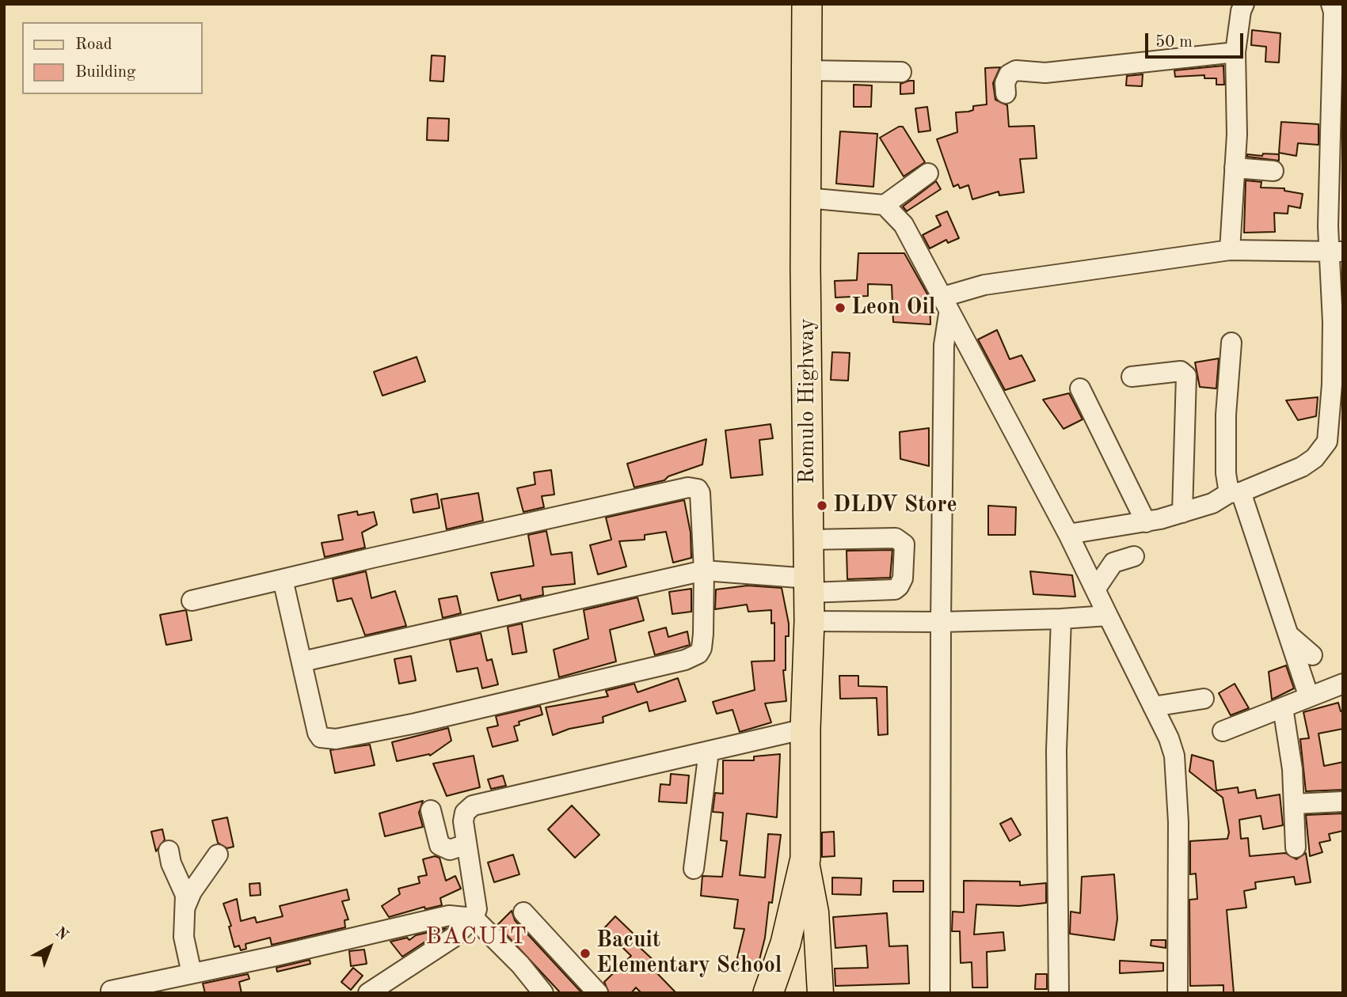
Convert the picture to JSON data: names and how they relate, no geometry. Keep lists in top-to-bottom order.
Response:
{
  "streets": {
    "highway": ["Romulo Highway"]
  },
  "districts": ["BACUIT"],
  "places": ["Leon Oil", "DLDV Store", "Bacuit Elementary School"],
  "legend": ["Road", "Building"],
  "scale_bar": "50 m",
  "north": "top right"
}
